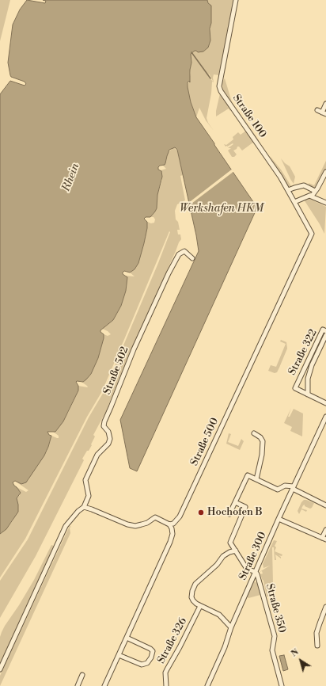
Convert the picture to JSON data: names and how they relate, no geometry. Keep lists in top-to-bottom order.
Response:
{
  "streets": {
    "street": [
      "Straße 100",
      "Straße 322",
      "Straße 502",
      "Straße 500",
      "Straße 300",
      "Straße 350",
      "Straße 326"
    ]
  },
  "crossings": [
    ["Straße 100", "Straße 500"],
    ["Straße 300", "Straße 350"]
  ],
  "water": ["Rhein", "Werkshafen HKM"],
  "places": ["Hochofen B"],
  "north": "top left"
}
